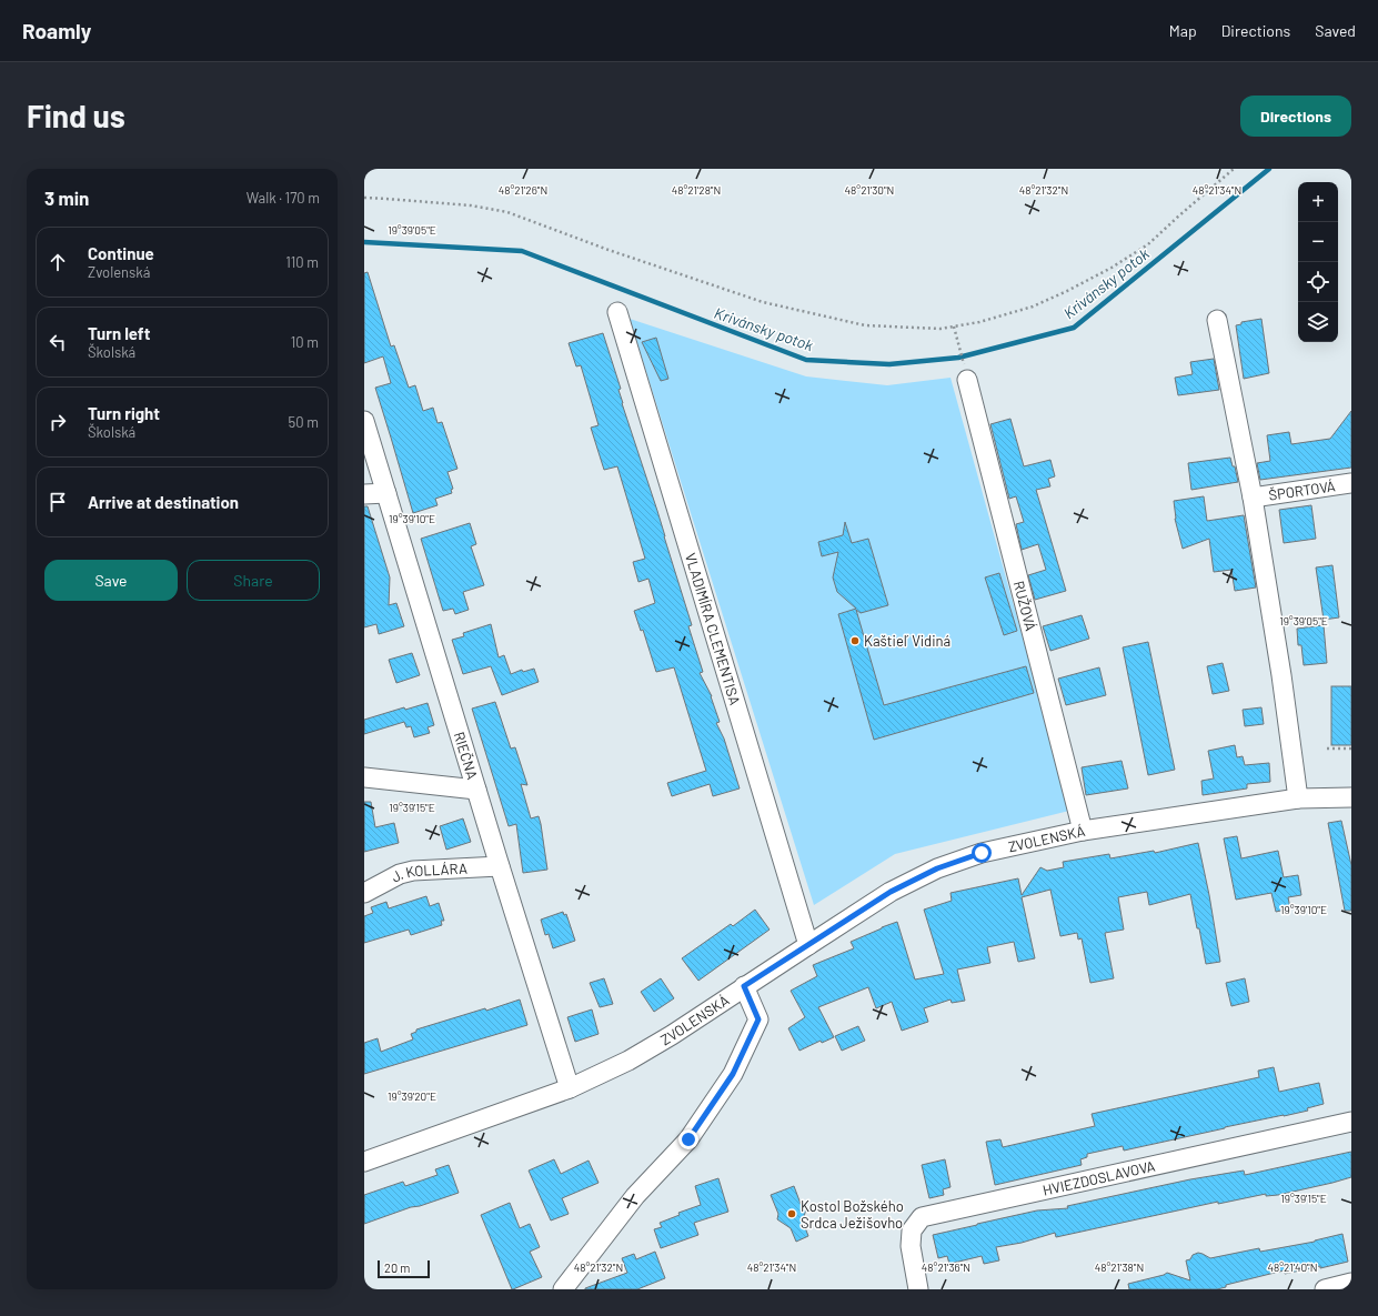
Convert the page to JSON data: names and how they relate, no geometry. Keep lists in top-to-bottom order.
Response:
{
  "streets": {
    "street": [
      "ŠPORTOVÁ",
      "RUŽOVÁ",
      "VLADIMÍRA CLEMENTISA",
      "RIEČNA",
      "ZVOLENSKÁ",
      "J. KOLLÁRA",
      "HVIEZDOSLAVOVA"
    ]
  },
  "crossings": [
    ["RUŽOVÁ", "ZVOLENSKÁ"],
    ["VLADIMÍRA CLEMENTISA", "ZVOLENSKÁ"],
    ["RIEČNA", "ZVOLENSKÁ"],
    ["RIEČNA", "J. KOLLÁRA"]
  ],
  "water": ["Krivánsky potok"],
  "places": ["Kaštieľ Vidiná", "Kostol Božského Srdca Ježišovho"],
  "scale_bar": "20 m",
  "page": {
    "header": "Roamly",
    "nav": ["Map", "Directions", "Saved"],
    "buttons": [
      "Directions",
      ["Save", "Share"]
    ],
    "title": "Find us",
    "heading": ["3 min", "Walk · 170 m"],
    "map_buttons": ["+", "−"],
    "list": [
      ["Continue", "Zvolenská", "110 m"],
      ["Turn left", "Školská", "10 m"],
      ["Turn right", "Školská", "50 m"],
      "Arrive at destination"
    ],
    "scale": "20 m"
  },
  "coordinates": [
    "48°21'30\"N",
    "48°21'32\"N",
    "48°21'34\"N",
    "48°21'26\"N",
    "48°21'28\"N",
    "19°39'05\"E",
    "19°39'10\"E",
    "19°39'15\"E",
    "19°39'20\"E",
    "48°21'36\"N",
    "48°21'38\"N",
    "48°21'40\"N"
  ]
}
